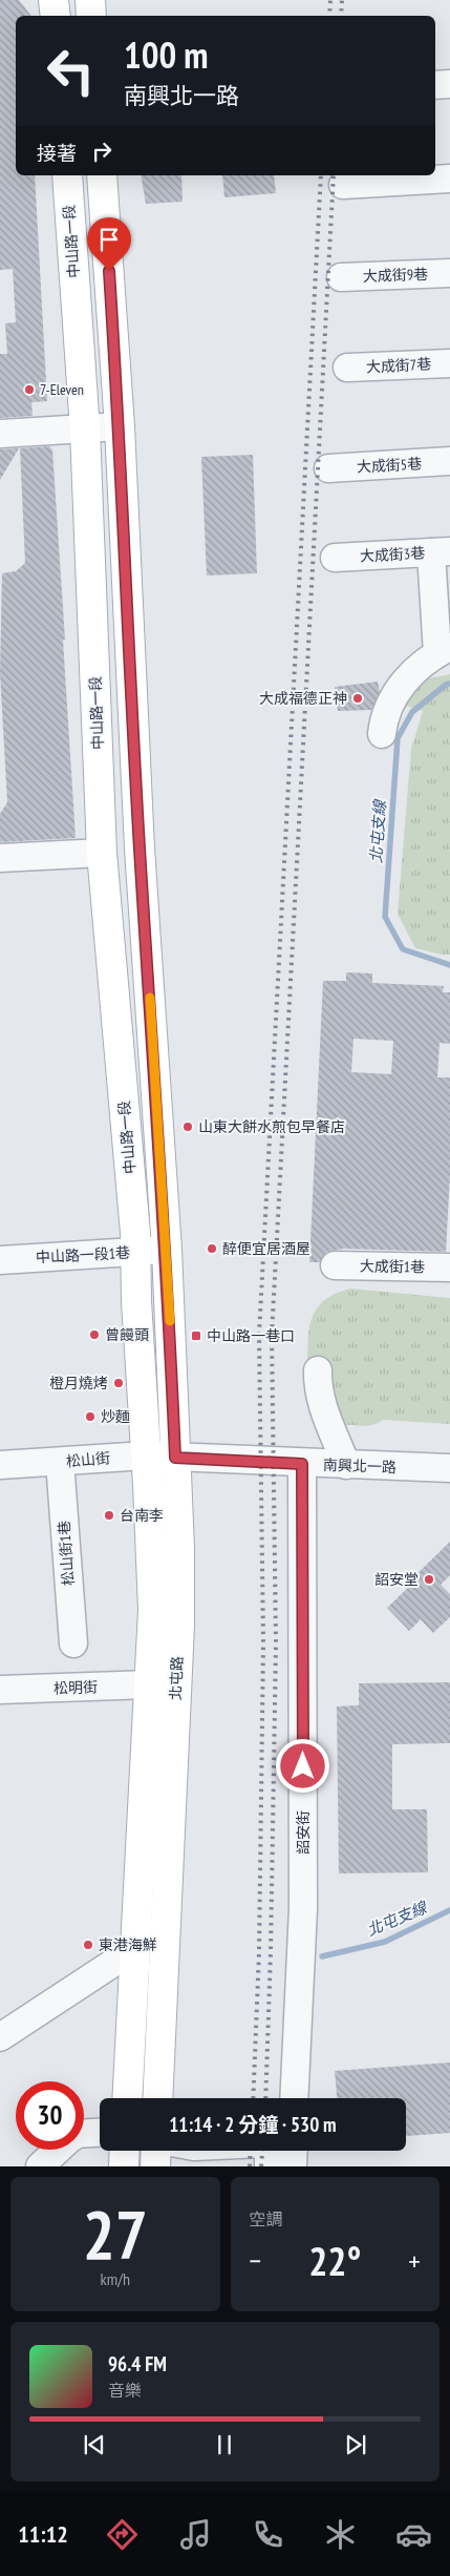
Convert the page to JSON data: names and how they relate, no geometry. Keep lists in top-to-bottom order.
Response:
{
  "streets": {
    "main road": ["中山路一段", "北屯路"],
    "street": [
      "大成街9巷",
      "大成街7巷",
      "大成街5巷",
      "大成街3巷",
      "中山路一段1巷",
      "大成街1巷",
      "松山街",
      "南興北一路",
      "松山街1巷",
      "松明街",
      "詔安街"
    ]
  },
  "crossings": [
    ["中山路一段", "中山路一段1巷"],
    ["中山路一段", "北屯路"],
    ["中山路一段1巷", "北屯路"],
    ["松山街", "南興北一路"],
    ["松山街", "松山街1巷"],
    ["松山街", "北屯路"],
    ["南興北一路", "北屯路"],
    ["南興北一路", "詔安街"],
    ["北屯路", "松明街"]
  ],
  "water": ["北屯支線"],
  "places": {
    "other": [
      "7-Eleven",
      "大成福德正神",
      "山東大餅水煎包早餐店",
      "醉便宜居酒屋",
      "曾饅頭",
      "橙月燒烤",
      "炒麵",
      "台南李",
      "詔安堂",
      "東港海鮮"
    ],
    "transit": ["中山路一巷口"]
  },
  "page": {
    "turn": ["100 m", "南興北一路"],
    "then": "接著",
    "limit": "30",
    "trip": "11:14 · 2 分鐘 · 530 m",
    "tile": [
      ["27", "km/h"],
      "空調"
    ],
    "heat": ["−", "22°", "+"],
    "song": ["96.4 FM", "音樂"],
    "tabs": "11:12"
  }
}
